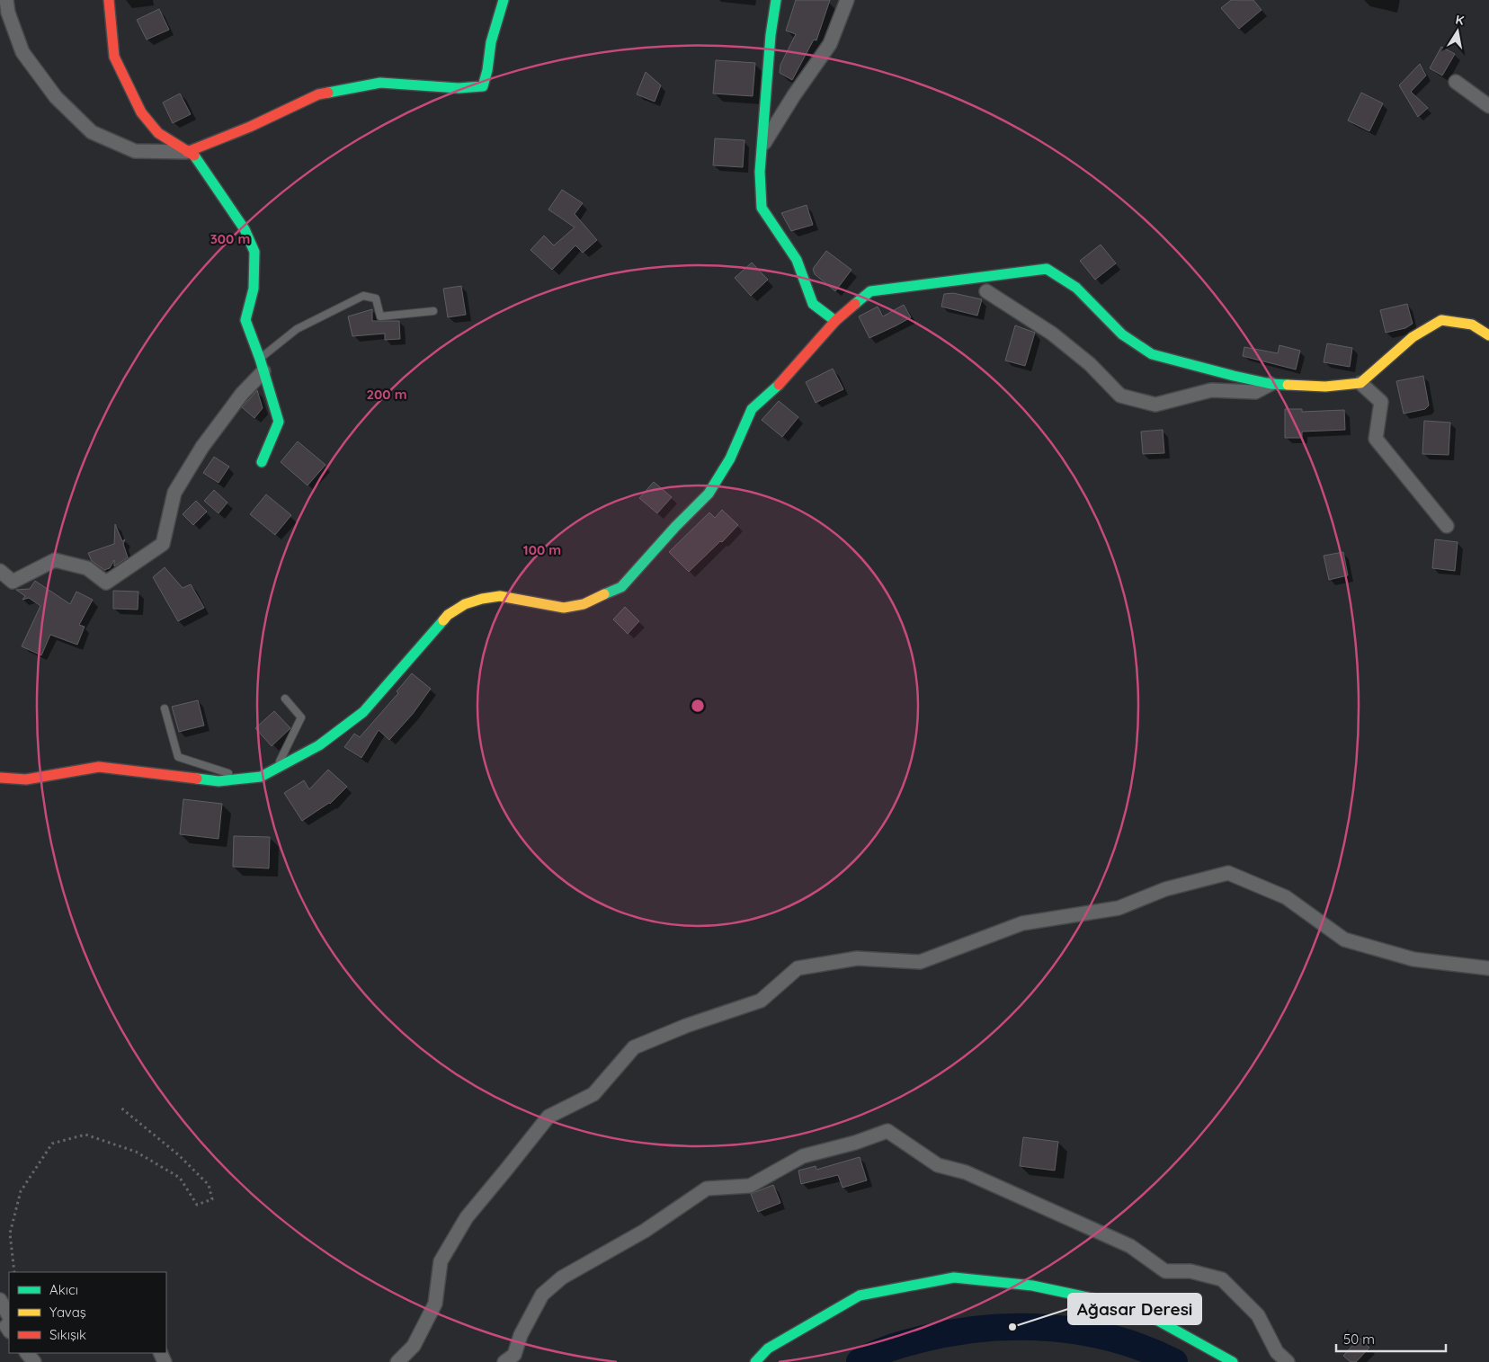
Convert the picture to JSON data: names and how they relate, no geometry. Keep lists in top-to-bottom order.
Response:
{
  "places": ["Ağasar Deresi"],
  "legend": ["Akıcı", "Yavaş", "Sıkışık"],
  "scale_bar": "50 m",
  "north": "top",
  "rings": ["300 m", "200 m", "100 m"]
}
